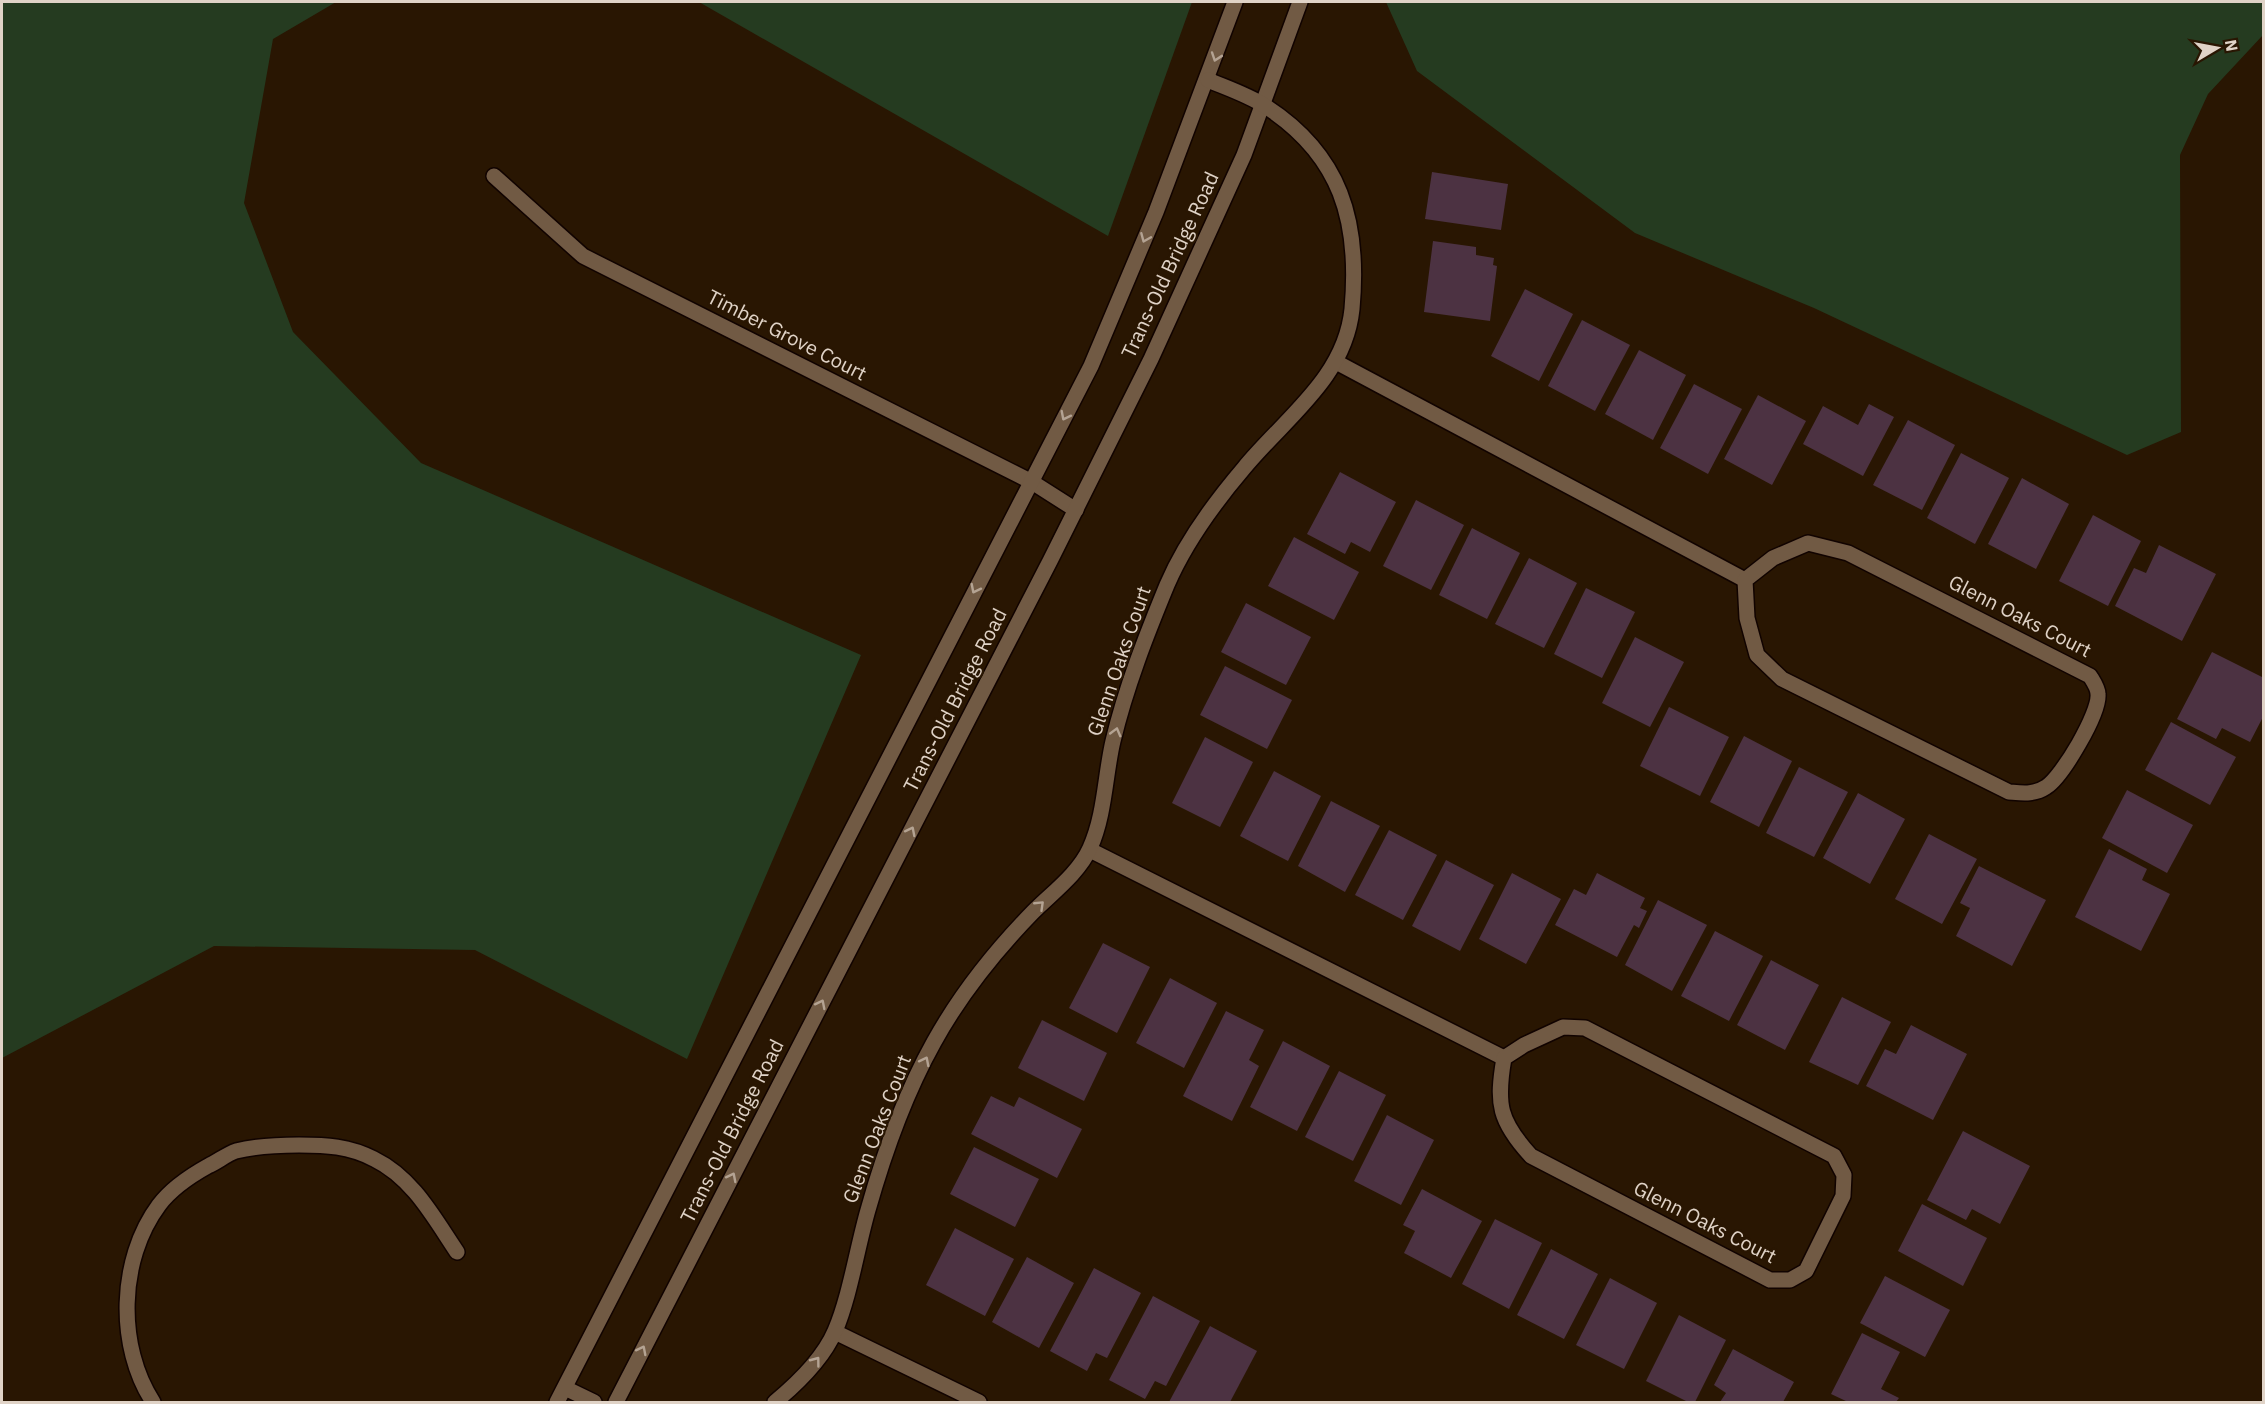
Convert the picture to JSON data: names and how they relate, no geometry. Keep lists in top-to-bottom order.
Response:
{
  "streets": {
    "street": ["Trans-Old Bridge Road", "Timber Grove Court", "Glenn Oaks Court"]
  },
  "crossings": [
    ["Trans-Old Bridge Road", "Timber Grove Court"],
    ["Trans-Old Bridge Road", "Glenn Oaks Court"]
  ],
  "north": "right"
}
